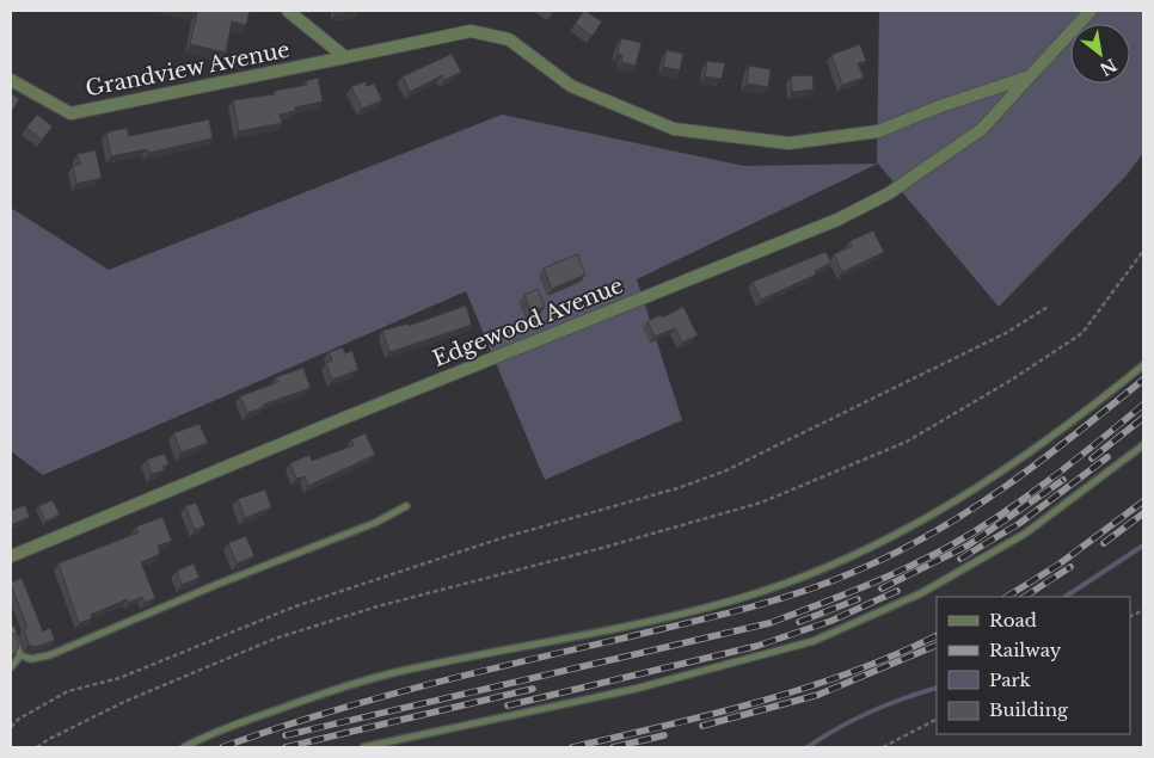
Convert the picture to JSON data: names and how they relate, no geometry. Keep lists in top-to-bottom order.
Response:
{
  "streets": {
    "street": ["Grandview Avenue", "Edgewood Avenue"]
  },
  "crossings": [
    ["Grandview Avenue", "Edgewood Avenue"]
  ],
  "legend": [
    "Road",
    "Railway",
    "Park",
    "Building"
  ],
  "north": "bottom right"
}
